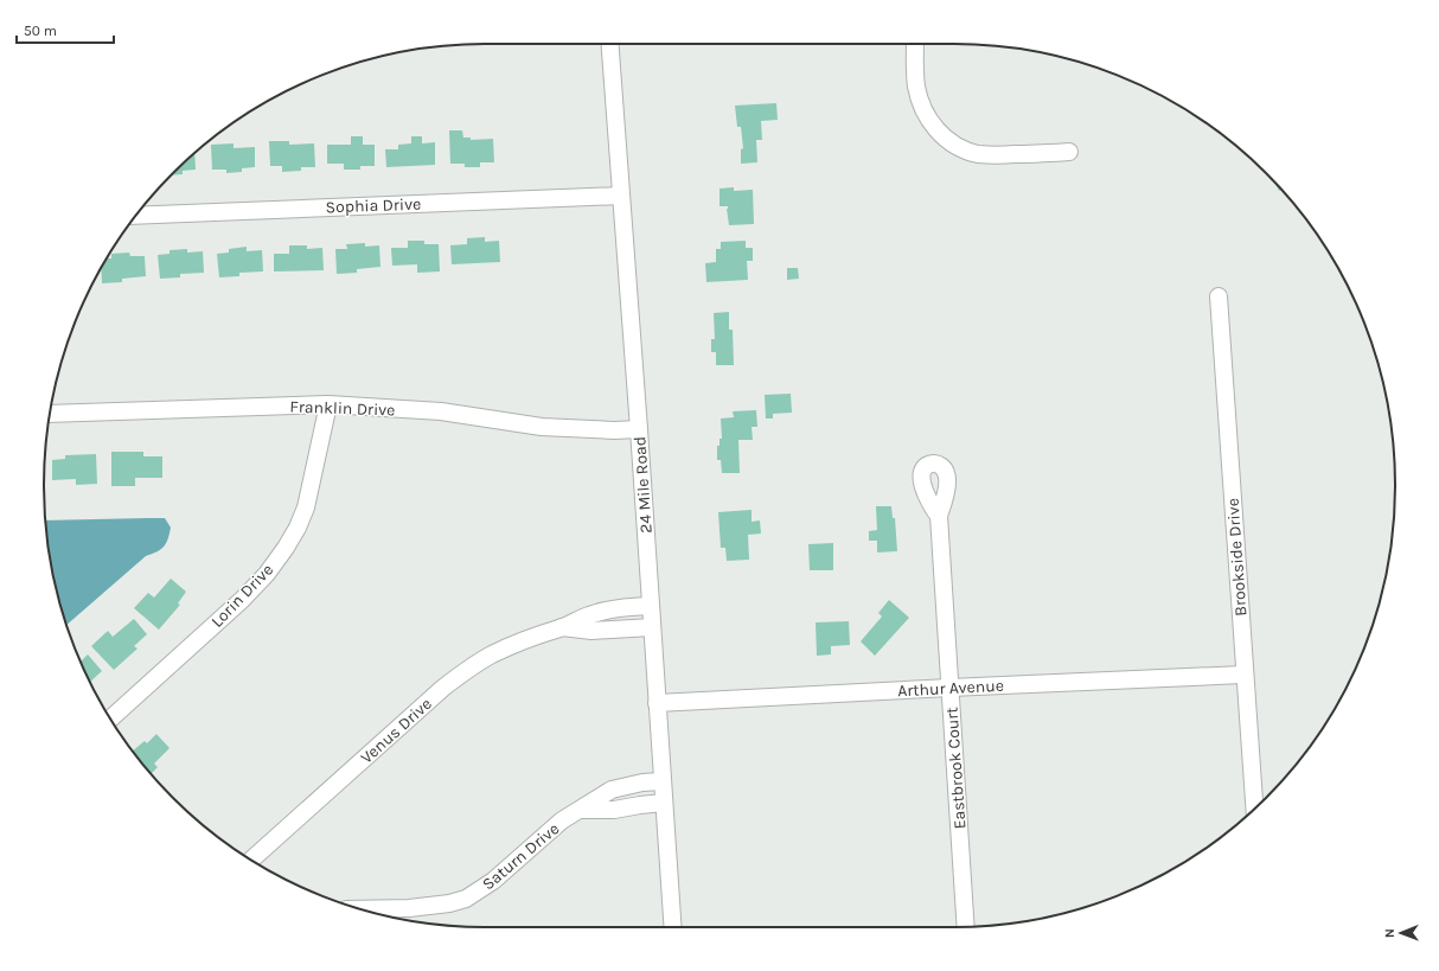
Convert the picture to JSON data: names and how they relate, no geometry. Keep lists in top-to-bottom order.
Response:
{
  "streets": {
    "street": [
      "Sophia Drive",
      "Franklin Drive",
      "24 Mile Road",
      "Brookside Drive",
      "Lorin Drive",
      "Arthur Avenue",
      "Venus Drive",
      "Eastbrook Court",
      "Saturn Drive"
    ]
  },
  "crossings": [
    ["Sophia Drive", "24 Mile Road"],
    ["Franklin Drive", "24 Mile Road"],
    ["Franklin Drive", "Lorin Drive"],
    ["24 Mile Road", "Arthur Avenue"],
    ["24 Mile Road", "Venus Drive"],
    ["24 Mile Road", "Saturn Drive"],
    ["Brookside Drive", "Arthur Avenue"],
    ["Arthur Avenue", "Eastbrook Court"]
  ],
  "scale_bar": "50 m",
  "north": "left"
}
